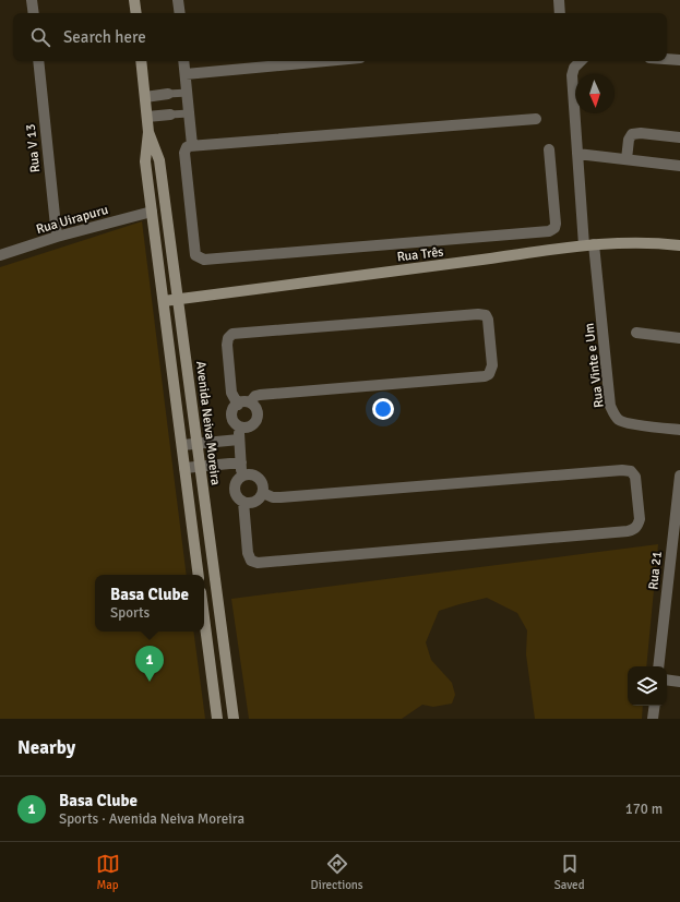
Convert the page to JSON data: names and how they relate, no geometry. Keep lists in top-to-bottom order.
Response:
{
  "streets": {
    "street": [
      "Rua V 13",
      "Rua Uirapuru",
      "Rua Três",
      "Rua Vinte e Um",
      "Avenida Neiva Moreira",
      "Rua 21"
    ]
  },
  "crossings": [
    ["Rua V 13", "Rua Uirapuru"],
    ["Rua Uirapuru", "Avenida Neiva Moreira"],
    ["Rua Três", "Rua Vinte e Um"],
    ["Rua Três", "Avenida Neiva Moreira"]
  ],
  "north": "bottom",
  "page": {
    "search": "Search here",
    "popup": ["Basa Clube", "Sports"],
    "pins": "1",
    "heading": "Nearby",
    "list": [
      {
        "mark": "1",
        "name": "Basa Clube",
        "note": "Sports · Avenida Neiva Moreira",
        "value": "170 m"
      }
    ],
    "nav": ["Map", "Directions", "Saved"]
  }
}
